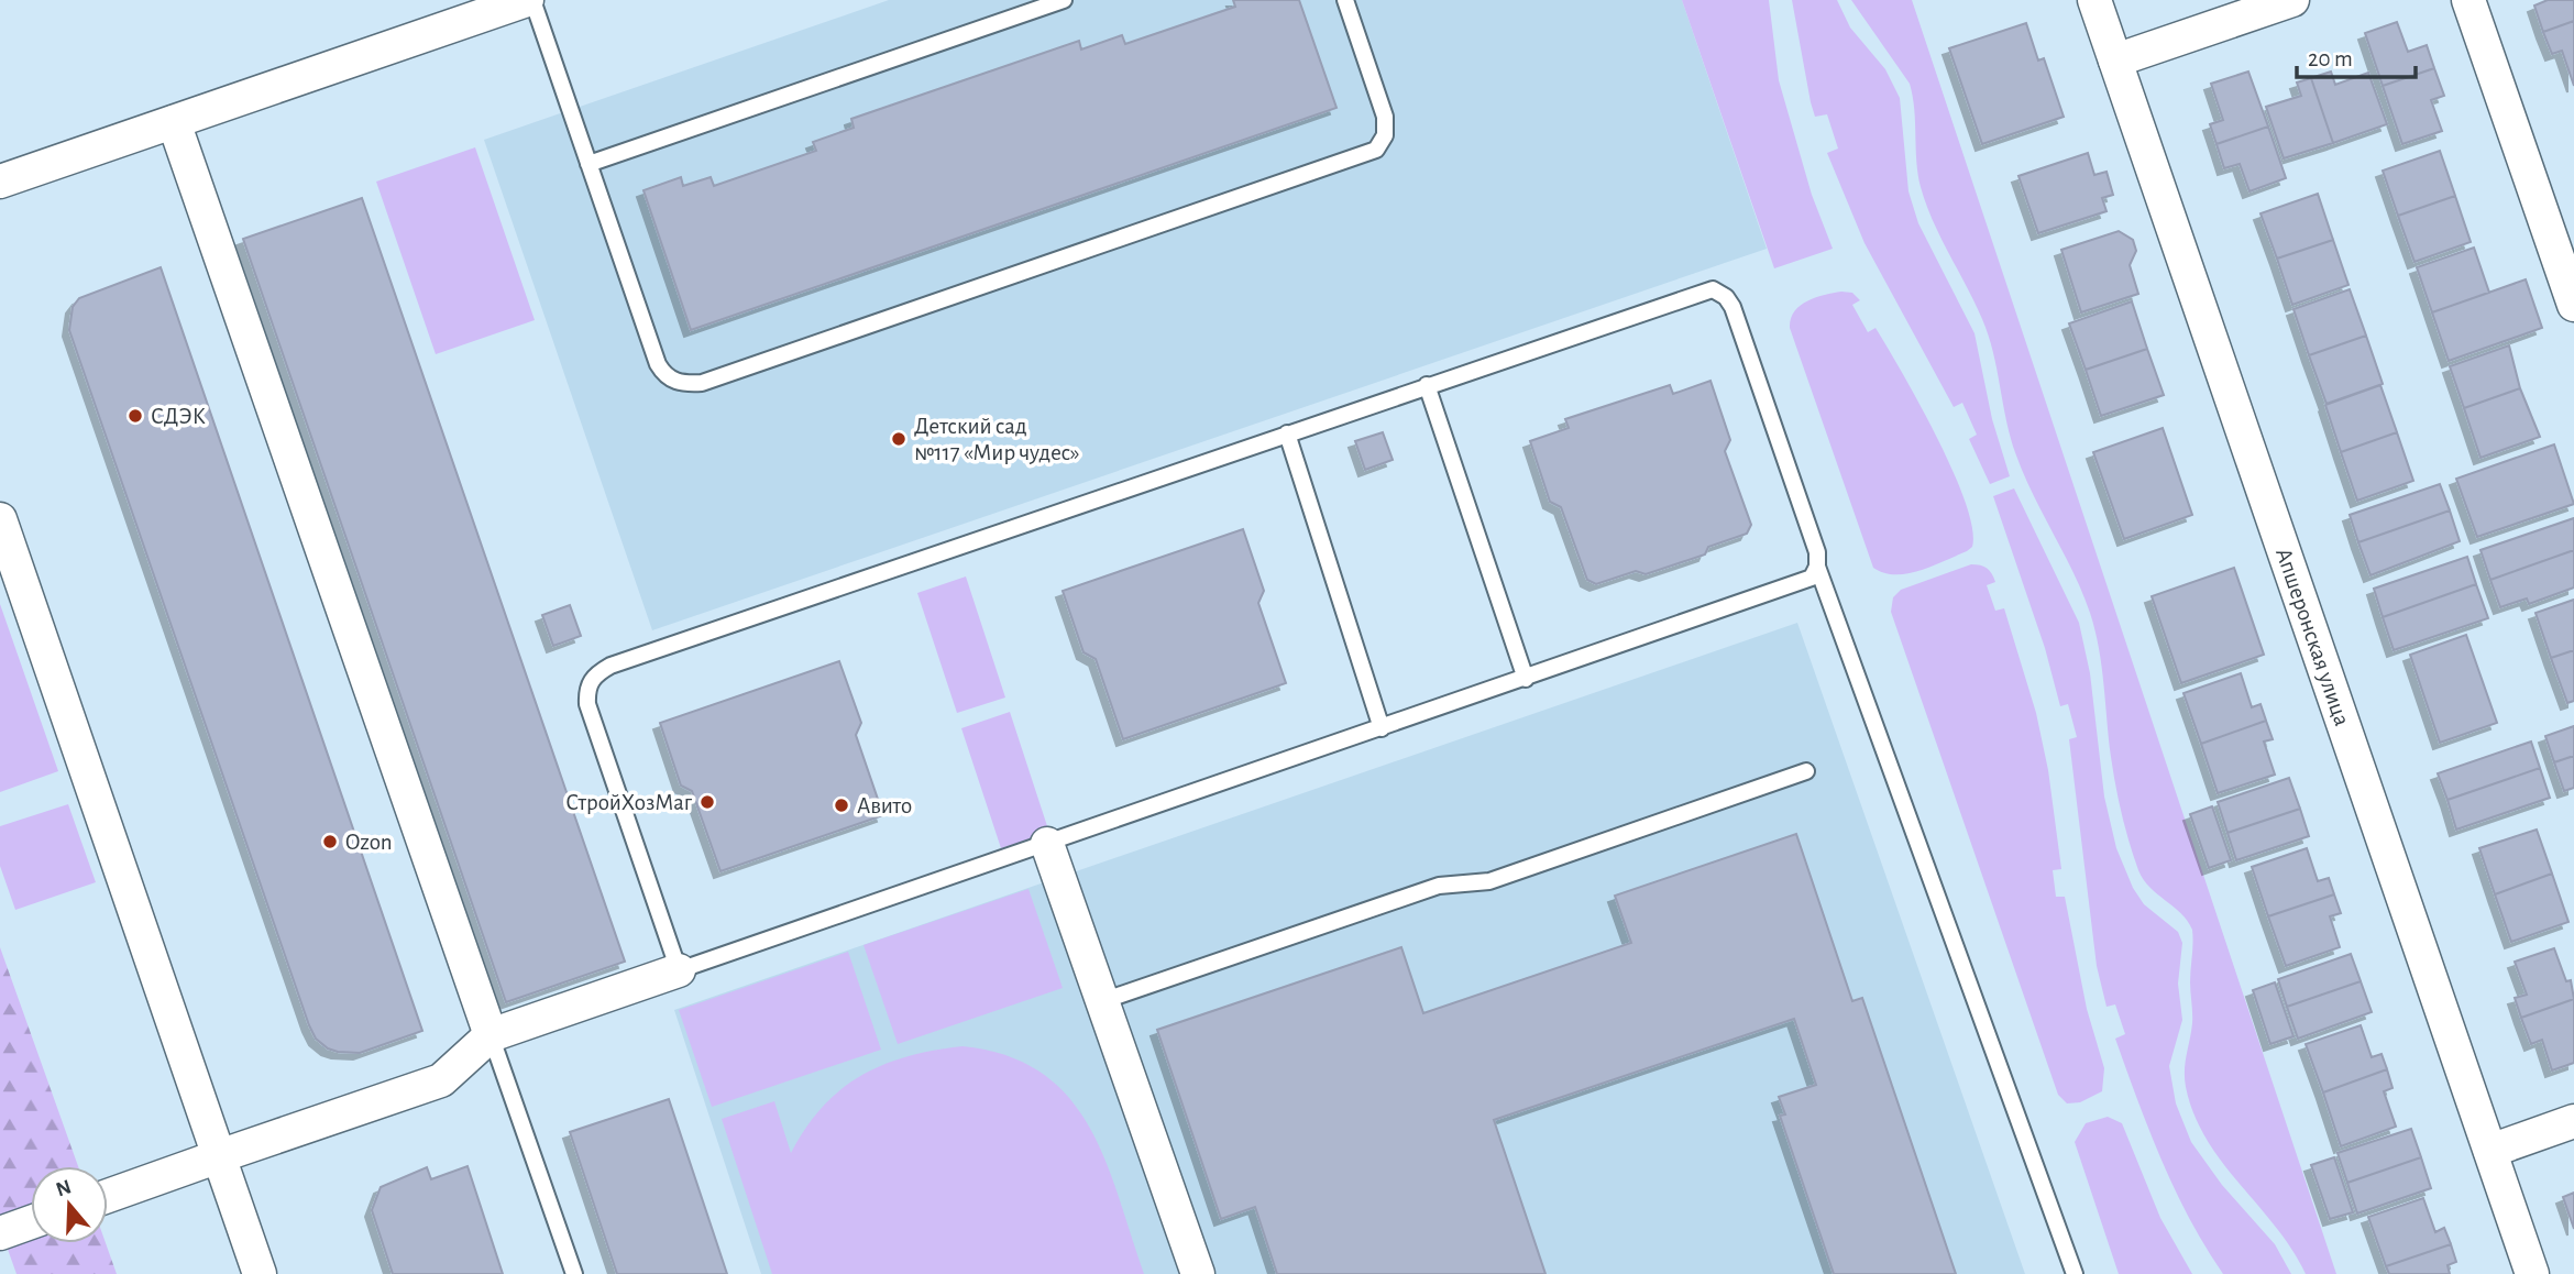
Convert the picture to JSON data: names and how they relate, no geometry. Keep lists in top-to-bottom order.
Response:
{
  "streets": {
    "street": ["Апшеронская улица"]
  },
  "places": [
    "СДЭК",
    "Детский сад №117 «Мир чудес»",
    "СтройХозМаг",
    "Авито",
    "Ozon"
  ],
  "scale_bar": "20 m",
  "north": "top"
}
